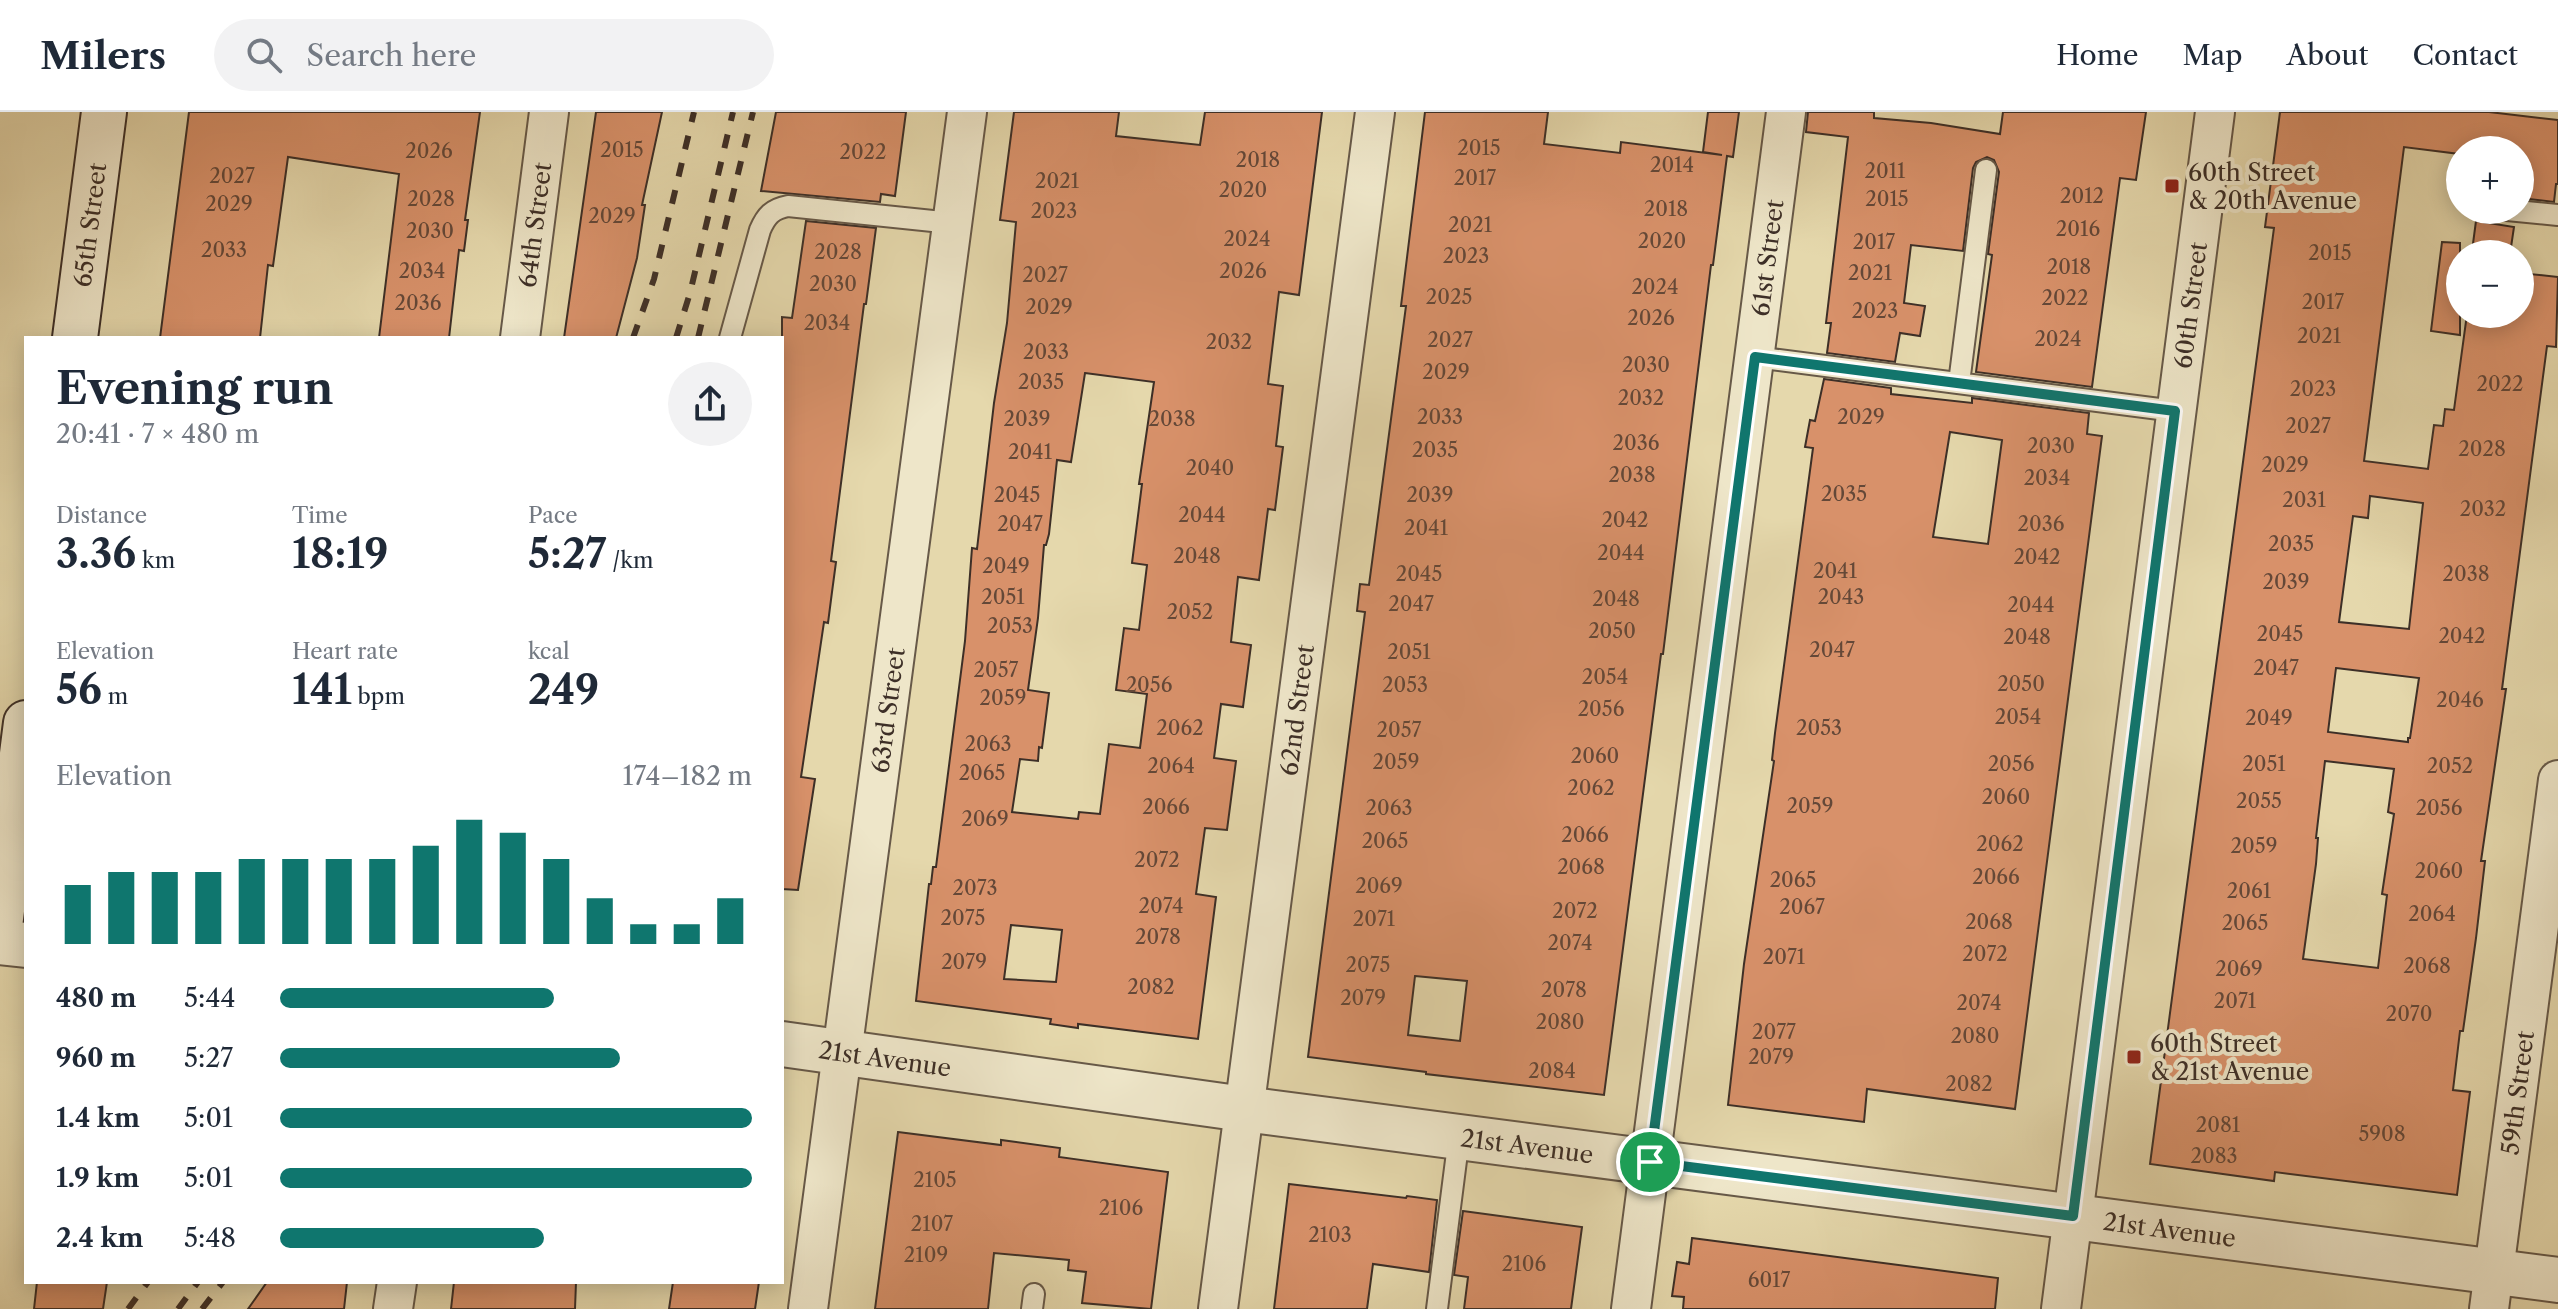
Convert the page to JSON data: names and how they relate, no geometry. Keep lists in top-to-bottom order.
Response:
{
  "streets": {
    "street": [
      "65th Street",
      "64th Street",
      "61st Street",
      "60th Street",
      "63rd Street",
      "62nd Street",
      "21st Avenue",
      "59th Street"
    ]
  },
  "crossings": [
    ["61st Street", "21st Avenue"],
    ["60th Street", "21st Avenue"],
    ["63rd Street", "21st Avenue"],
    ["62nd Street", "21st Avenue"],
    ["21st Avenue", "59th Street"]
  ],
  "places": {
    "transit": ["60th Street & 20th Avenue", "60th Street & 21st Avenue"]
  },
  "house_numbers": [
    "2015",
    "2015",
    "2026",
    "2022",
    "2018",
    "2014",
    "2011",
    "2027",
    "2017",
    "2021",
    "2020",
    "2012",
    "2028",
    "2015",
    "2029",
    "2018",
    "2023",
    "2029",
    "2021",
    "2016",
    "2030",
    "2024",
    "2020",
    "2017",
    "2033",
    "2028",
    "2015",
    "2023",
    "2018",
    "2034",
    "2026",
    "2021",
    "2027",
    "2030",
    "2024",
    "2025",
    "2022",
    "2017",
    "2036",
    "2029",
    "2023",
    "2026",
    "2034",
    "2021",
    "2024",
    "2027",
    "2032",
    "2033",
    "2030",
    "2029",
    "2035",
    "2022",
    "2023",
    "2032",
    "2033",
    "2029",
    "2039",
    "2038",
    "2027",
    "2036",
    "2030",
    "2028",
    "2035",
    "2041",
    "2029",
    "2040",
    "2038",
    "2034",
    "2035",
    "2045",
    "2039",
    "2031",
    "2032",
    "2044",
    "2042",
    "2047",
    "2036",
    "2041",
    "2035",
    "2044",
    "2048",
    "2042",
    "2049",
    "2041",
    "2045",
    "2038",
    "2039",
    "2051",
    "2043",
    "2048",
    "2047",
    "2044",
    "2052",
    "2053",
    "2050",
    "2045",
    "2042",
    "2048",
    "2047",
    "2051",
    "2047",
    "2057",
    "2054",
    "2050",
    "2056",
    "2053",
    "2059",
    "2046",
    "2056",
    "2054",
    "2049",
    "2062",
    "2053",
    "2057",
    "2063",
    "2060",
    "2059",
    "2056",
    "2051",
    "2064",
    "2052",
    "2065",
    "2062",
    "2060",
    "2055",
    "2059",
    "2066",
    "2063",
    "2056",
    "2069",
    "2066",
    "2065",
    "2062",
    "2059",
    "2072",
    "2068",
    "2060",
    "2066",
    "2065",
    "2069",
    "2073",
    "2061",
    "2074",
    "2067",
    "2072",
    "2064",
    "2075",
    "2071",
    "2068",
    "2065",
    "2078",
    "2074",
    "2072",
    "2071",
    "2079",
    "2075",
    "2068",
    "2069",
    "2082",
    "2078",
    "2079",
    "2071",
    "2074",
    "2070",
    "2080",
    "2077",
    "2080",
    "2079",
    "2084",
    "2082",
    "2081",
    "5908",
    "2083",
    "2105",
    "2106",
    "2107",
    "2103",
    "2109",
    "2106",
    "6017"
  ],
  "page": {
    "header": "Milers",
    "search": "Search here",
    "nav": [
      "Home",
      "Map",
      "About",
      "Contact"
    ],
    "map_buttons": ["+", "−"],
    "heading": ["Evening run", "20:41 · 7 × 480 m"],
    "stats": [
      ["Distance", "3.36 km"],
      ["Time", "18:19"],
      ["Pace", "5:27 /km"],
      ["Elevation", "56 m"],
      ["Heart rate", "141 bpm"],
      ["kcal", "249"]
    ],
    "chart": ["Elevation", "174–182 m"],
    "list": [
      {
        "name": "480 m",
        "note": "5:44"
      },
      {
        "name": "960 m",
        "note": "5:27"
      },
      {
        "name": "1.4 km",
        "note": "5:01"
      },
      {
        "name": "1.9 km",
        "note": "5:01"
      },
      {
        "name": "2.4 km",
        "note": "5:48"
      }
    ]
  }
}
